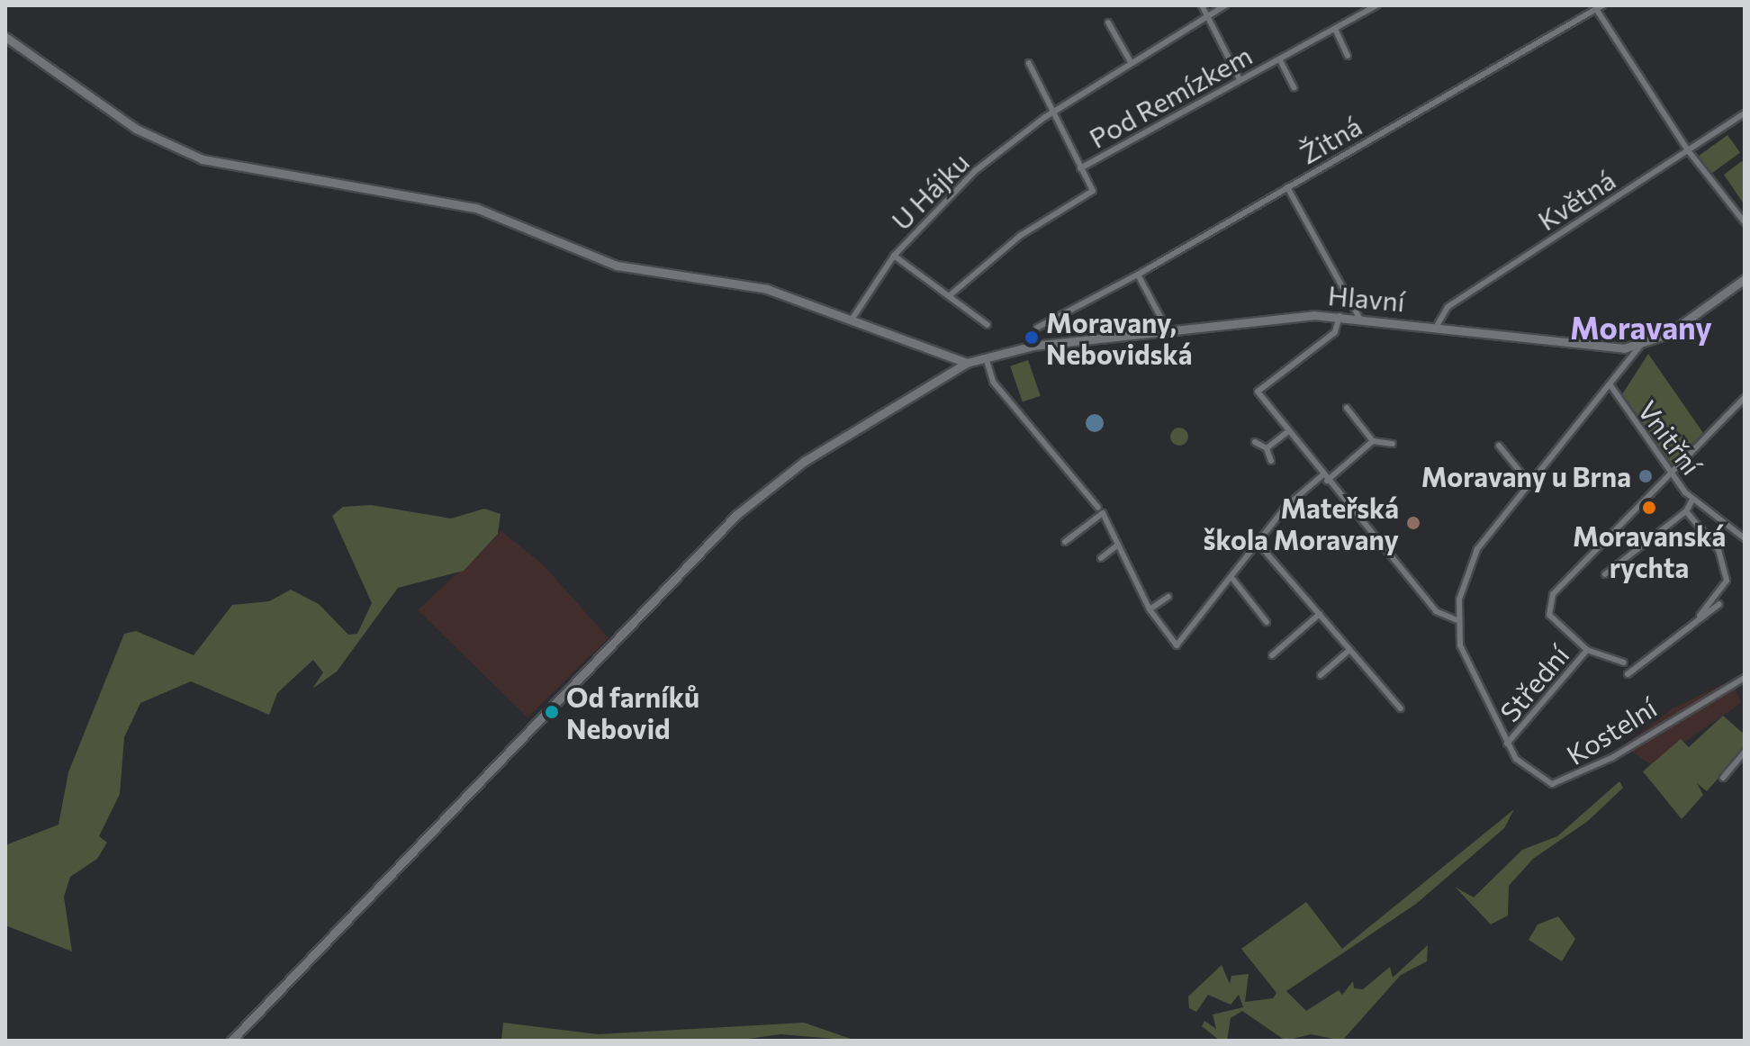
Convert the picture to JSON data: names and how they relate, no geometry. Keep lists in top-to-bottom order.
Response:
{
  "streets": {
    "street": [
      "Pod Remízkem",
      "Žitná",
      "U Hájku",
      "Květná",
      "Hlavní",
      "Vnitřní",
      "Střední",
      "Kostelní"
    ]
  },
  "crossings": [
    ["Květná", "Hlavní"],
    ["Hlavní", "Vnitřní"],
    ["Vnitřní", "Střední"],
    ["Střední", "Kostelní"]
  ],
  "districts": ["Moravany"],
  "places": [
    "Moravany, Nebovidská",
    "Moravany u Brna",
    "Moravanská rychta",
    "Mateřská škola Moravany",
    "Od farníků Nebovid"
  ]
}
